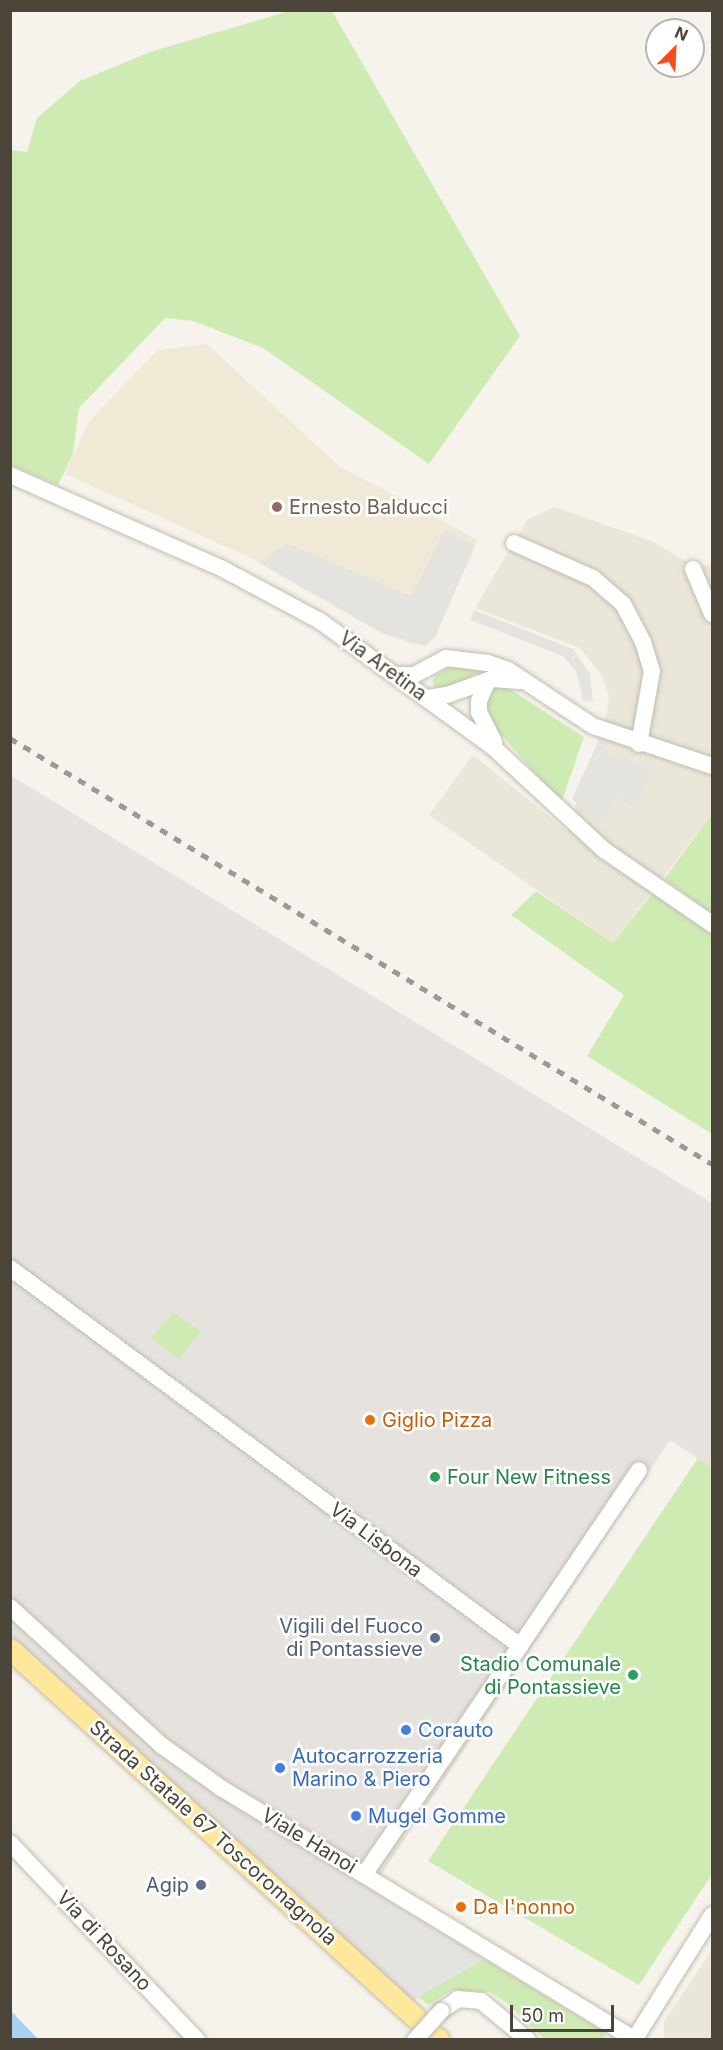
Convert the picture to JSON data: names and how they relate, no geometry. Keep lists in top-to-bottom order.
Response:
{
  "streets": {
    "main road": ["Strada Statale 67 Toscoromagnola"],
    "street": [
      "Via Aretina",
      "Via Lisbona",
      "Viale Hanoi",
      "Via di Rosano"
    ]
  },
  "places": [
    "Ernesto Balducci",
    "Giglio Pizza",
    "Four New Fitness",
    "Vigili del Fuoco di Pontassieve",
    "Stadio Comunale di Pontassieve",
    "Corauto",
    "Autocarrozzeria Marino & Piero",
    "Mugel Gomme",
    "Agip",
    "Da I'nonno"
  ],
  "scale_bar": "50 m",
  "north": "top right"
}
